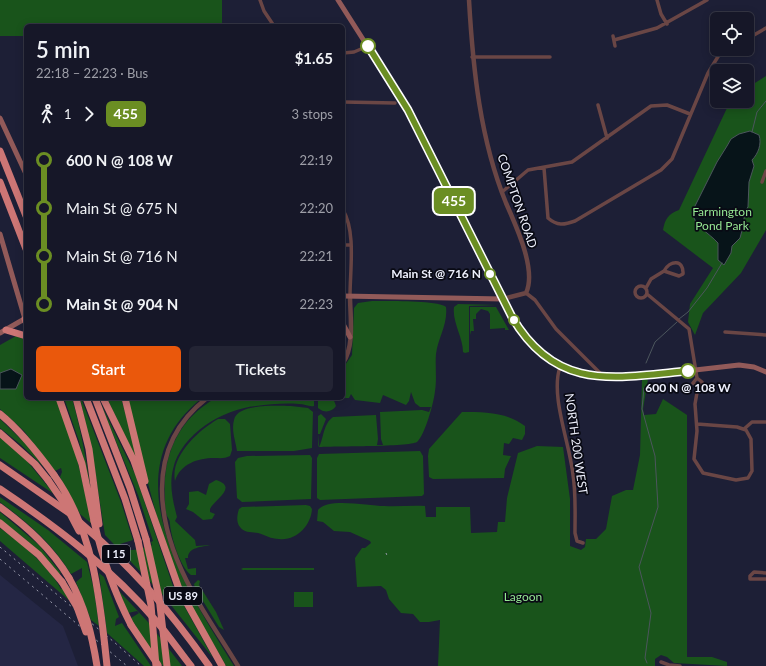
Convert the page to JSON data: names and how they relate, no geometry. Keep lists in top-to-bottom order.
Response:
{
  "streets": {
    "highway": ["I 15", "US 89"],
    "street": ["COMPTON ROAD", "NORTH 200 WEST"]
  },
  "parks": ["Farmington Pond Park", "Lagoon"],
  "places": ["Main St @ 716 N", "600 N @ 108 W"],
  "lines": ["bus line 455"],
  "page": {
    "on_map": "455",
    "heading": ["5 min", "22:18 – 22:23 · Bus", "$1.65"],
    "legs": ["1", "455", "3 stops"],
    "list": [
      {
        "name": "600 N @ 108 W",
        "value": "22:19"
      },
      {
        "name": "Main St @ 675 N",
        "value": "22:20"
      },
      {
        "name": "Main St @ 716 N",
        "value": "22:21"
      },
      {
        "name": "Main St @ 904 N",
        "value": "22:23"
      }
    ],
    "buttons": ["Start", "Tickets"]
  }
}
